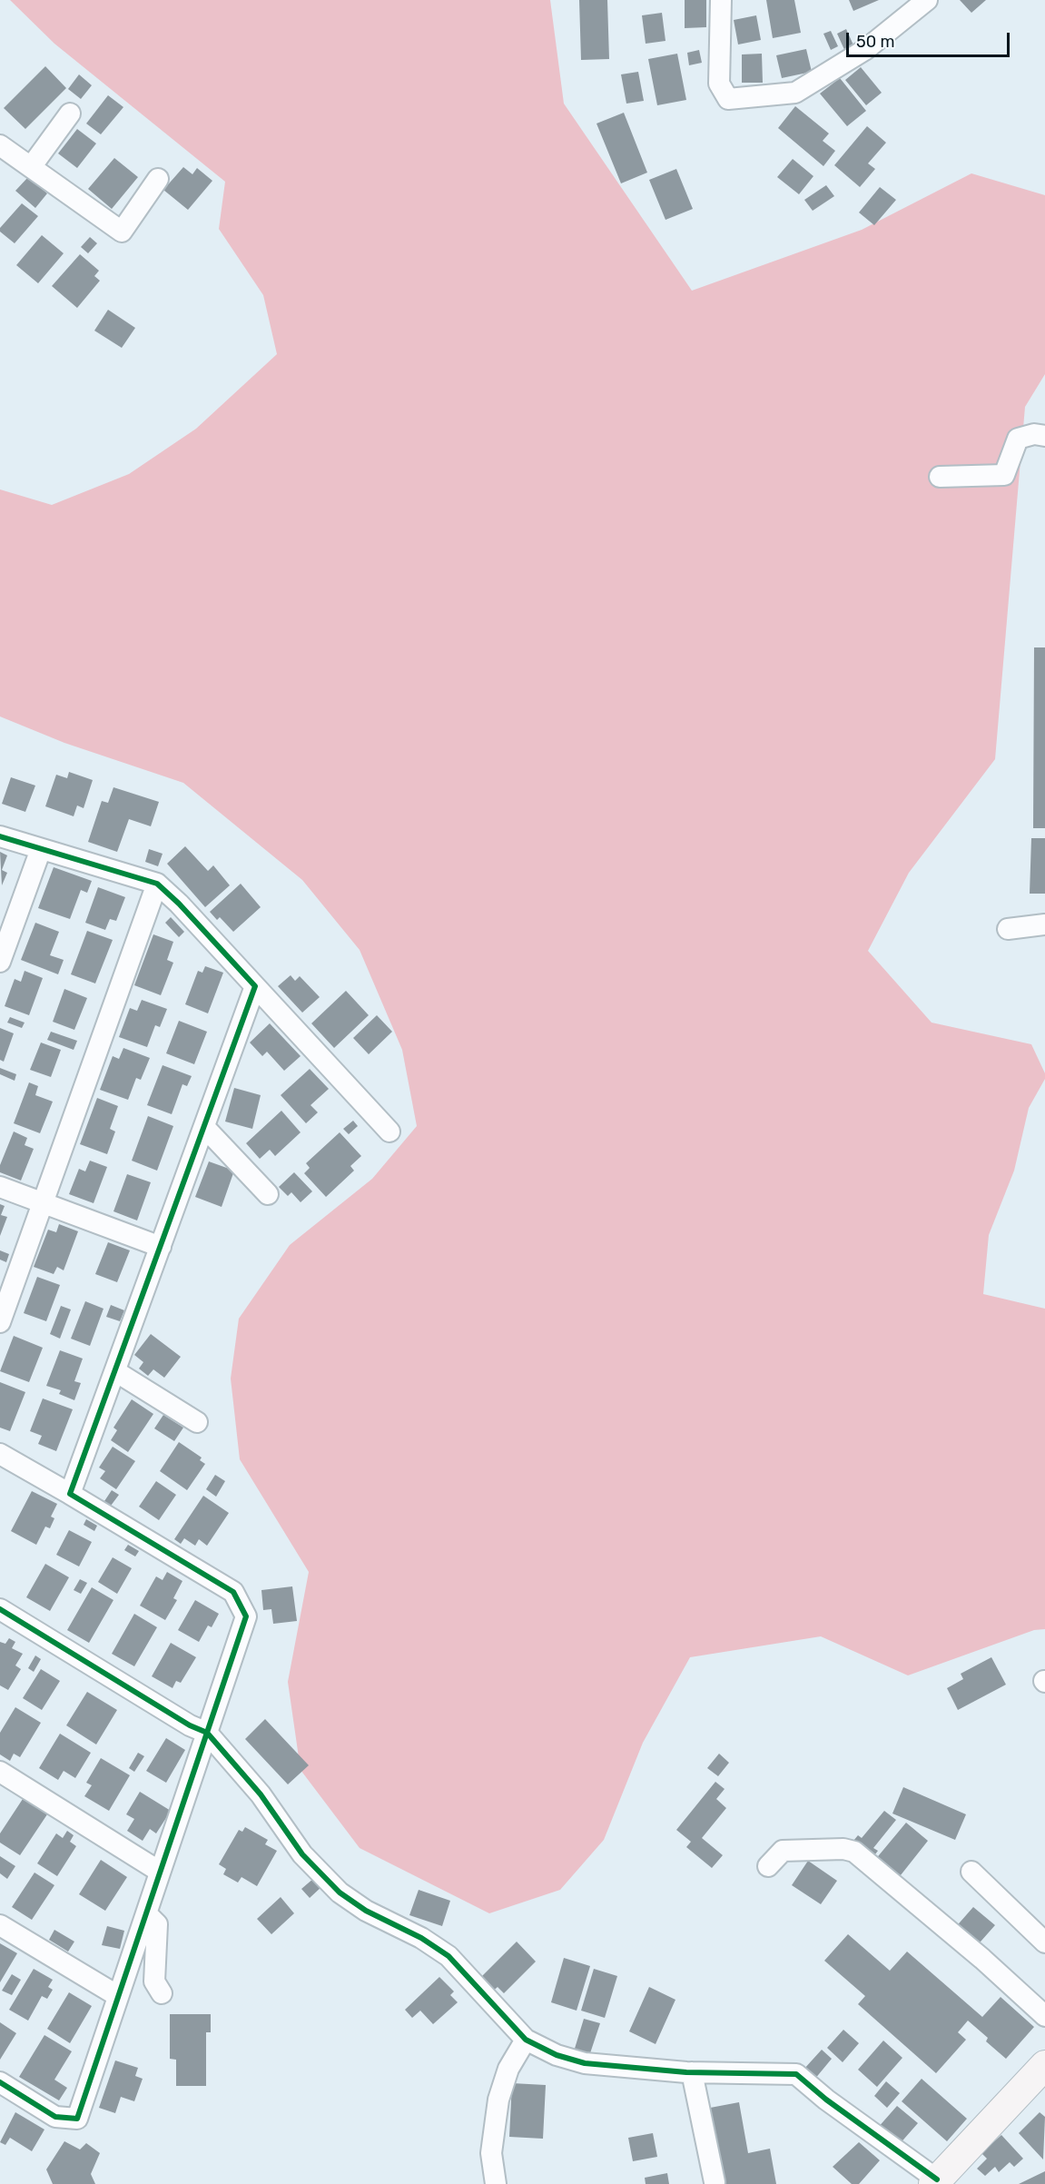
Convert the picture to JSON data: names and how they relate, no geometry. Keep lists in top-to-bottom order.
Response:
{
  "scale_bar": "50 m"
}
